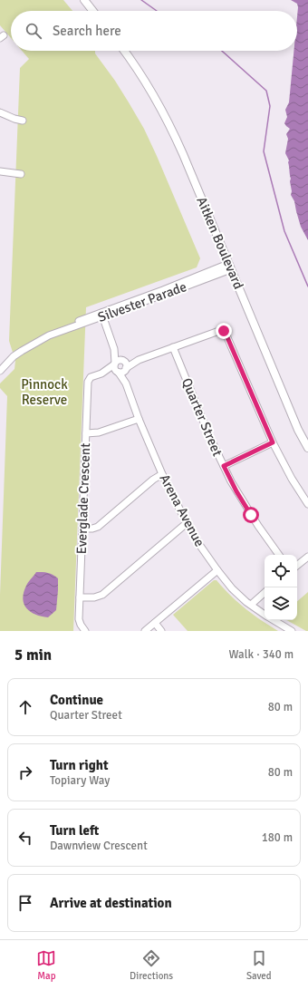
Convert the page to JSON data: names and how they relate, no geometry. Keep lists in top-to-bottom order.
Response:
{
  "streets": {
    "main road": ["Aitken Boulevard"],
    "street": [
      "Silvester Parade",
      "Quarter Street",
      "Everglade Crescent",
      "Arena Avenue"
    ]
  },
  "crossings": [
    ["Aitken Boulevard", "Silvester Parade"],
    ["Everglade Crescent", "Arena Avenue"]
  ],
  "parks": ["Pinnock Reserve"],
  "page": {
    "search": "Search here",
    "heading": ["5 min", "Walk · 340 m"],
    "list": [
      ["Continue", "Quarter Street", "80 m"],
      ["Turn right", "Topiary Way", "80 m"],
      ["Turn left", "Dawnview Crescent", "180 m"],
      "Arrive at destination"
    ],
    "nav": ["Map", "Directions", "Saved"]
  }
}
